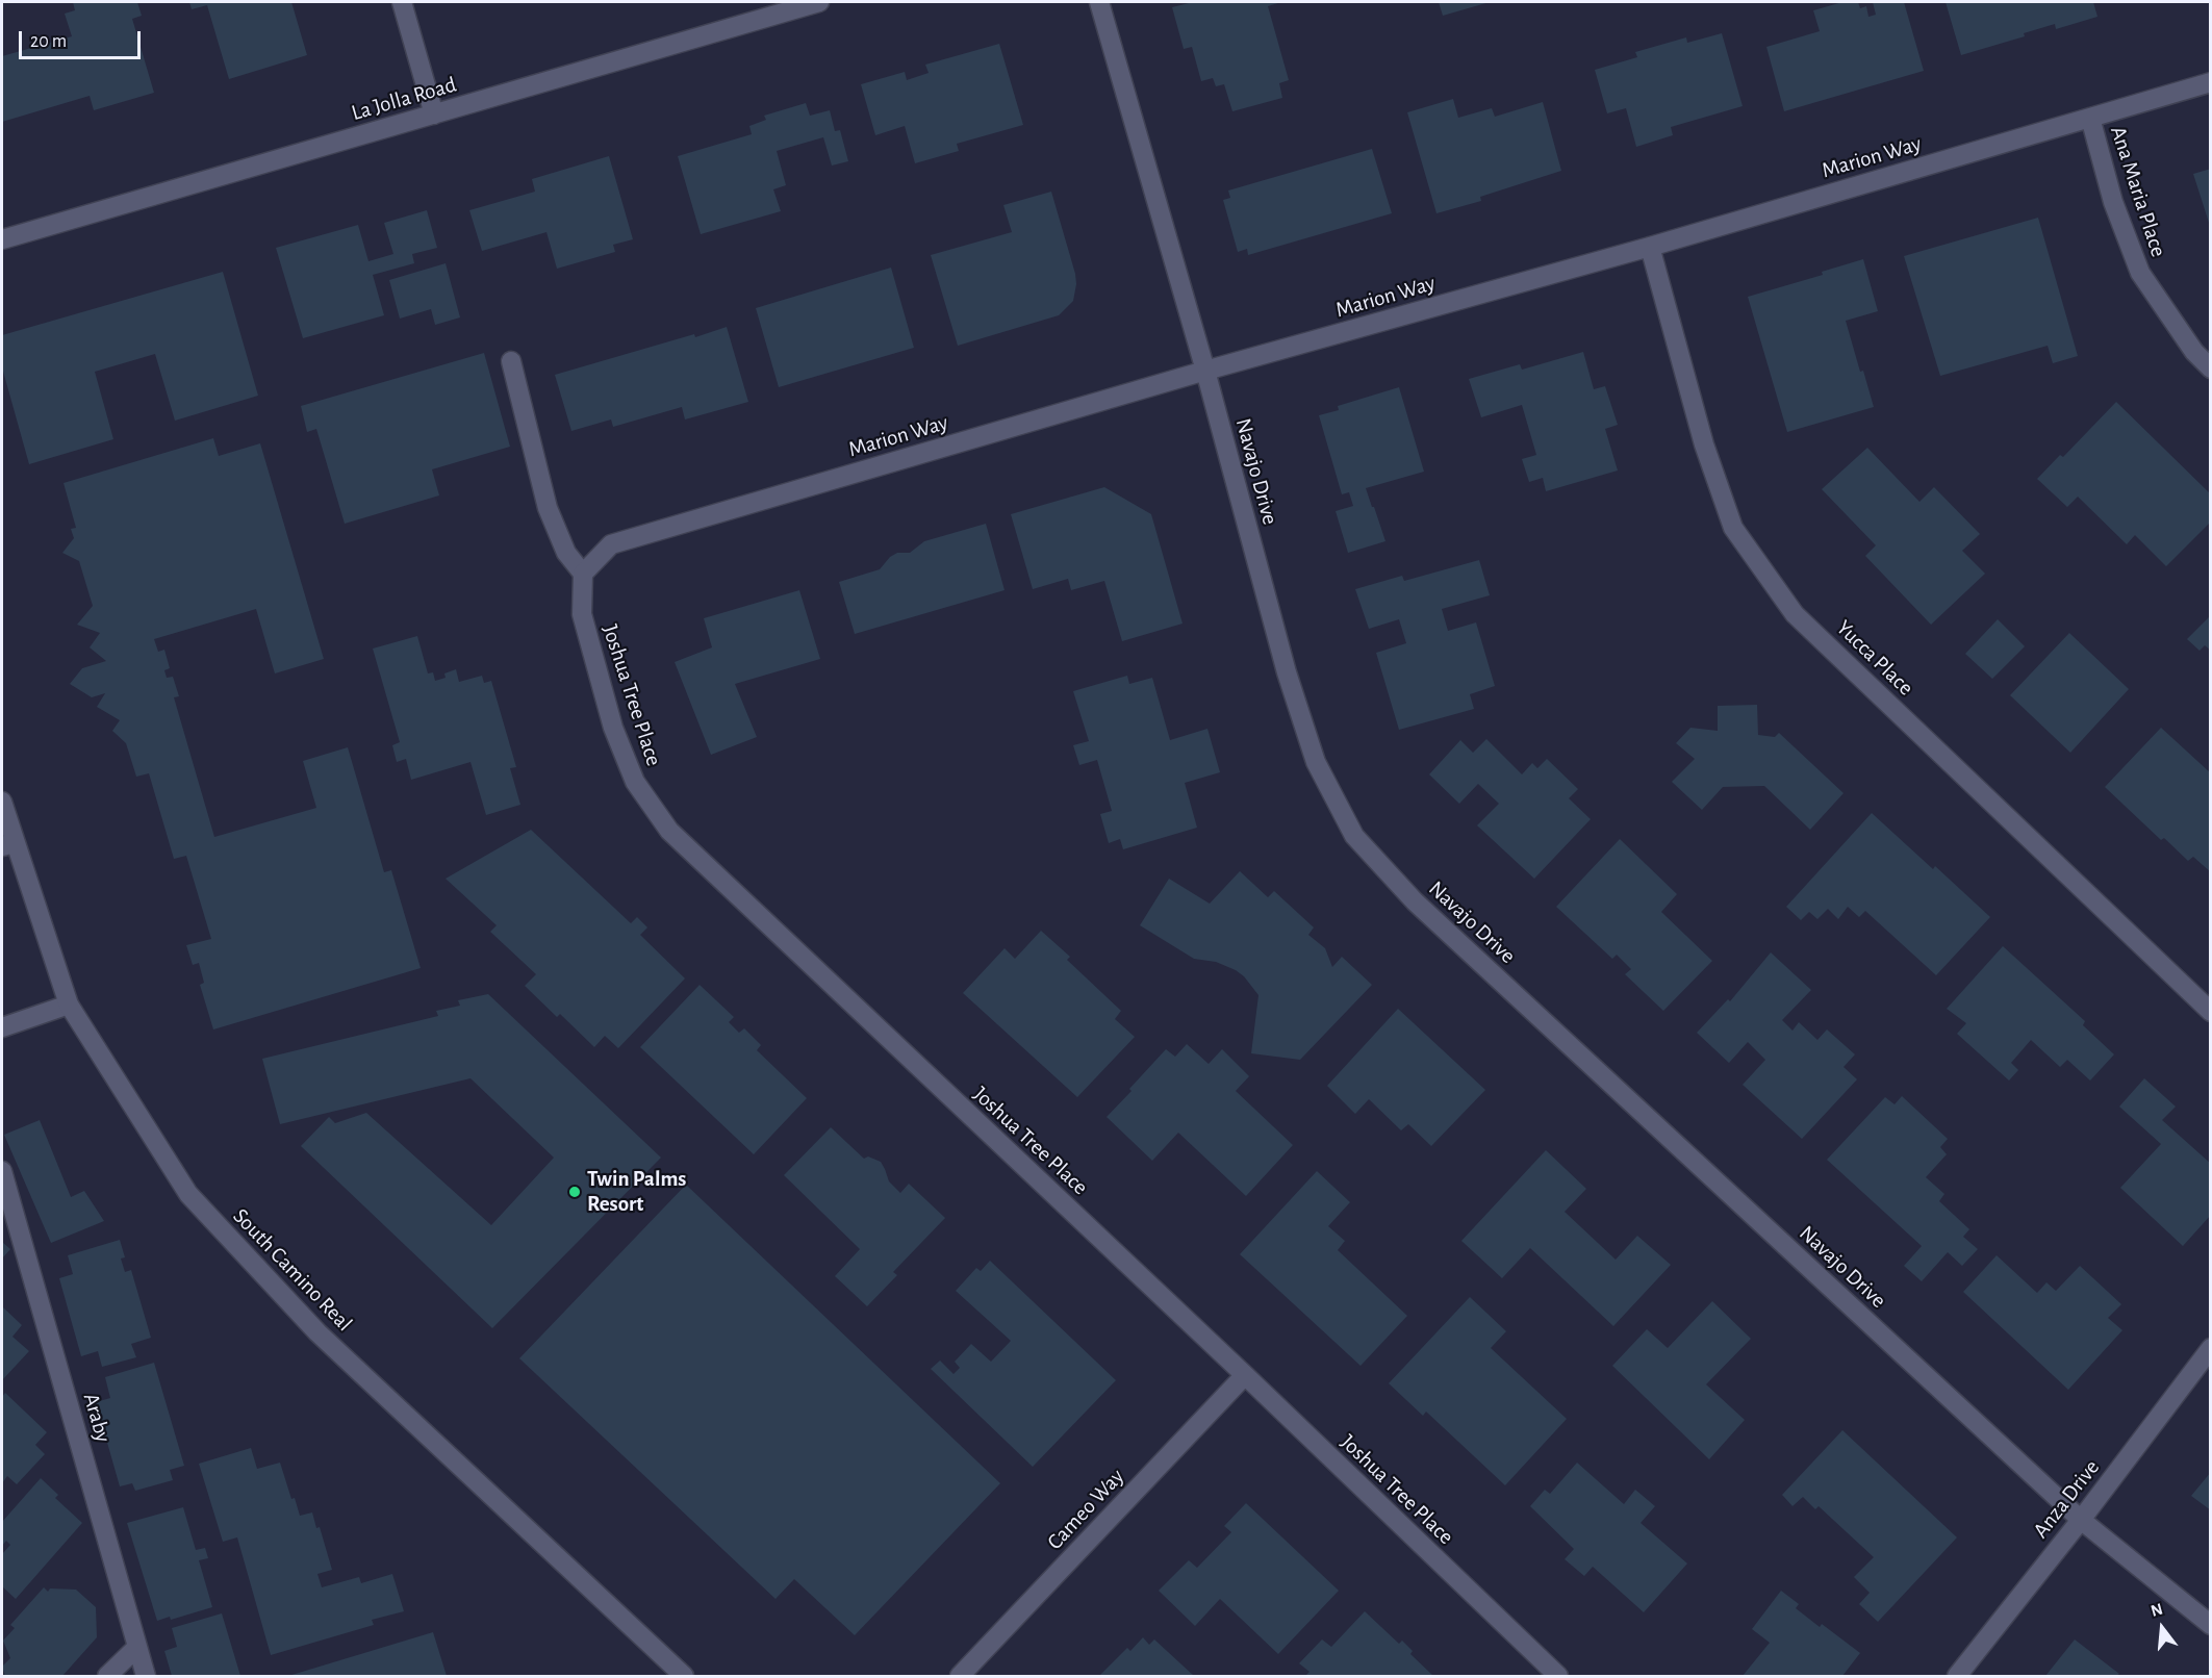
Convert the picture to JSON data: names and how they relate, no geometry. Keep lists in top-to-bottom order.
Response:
{
  "streets": {
    "street": [
      "La Jolla Road",
      "Marion Way",
      "Ana Maria Place",
      "Navajo Drive",
      "Yucca Place",
      "Joshua Tree Place",
      "South Camino Real",
      "Araby",
      "Anza Drive",
      "Cameo Way"
    ]
  },
  "crossings": [
    ["Marion Way", "Ana Maria Place"],
    ["Marion Way", "Navajo Drive"],
    ["Marion Way", "Yucca Place"],
    ["Marion Way", "Joshua Tree Place"],
    ["Navajo Drive", "Anza Drive"],
    ["Joshua Tree Place", "Cameo Way"]
  ],
  "places": ["Twin Palms Resort"],
  "scale_bar": "20 m",
  "north": "top"
}
